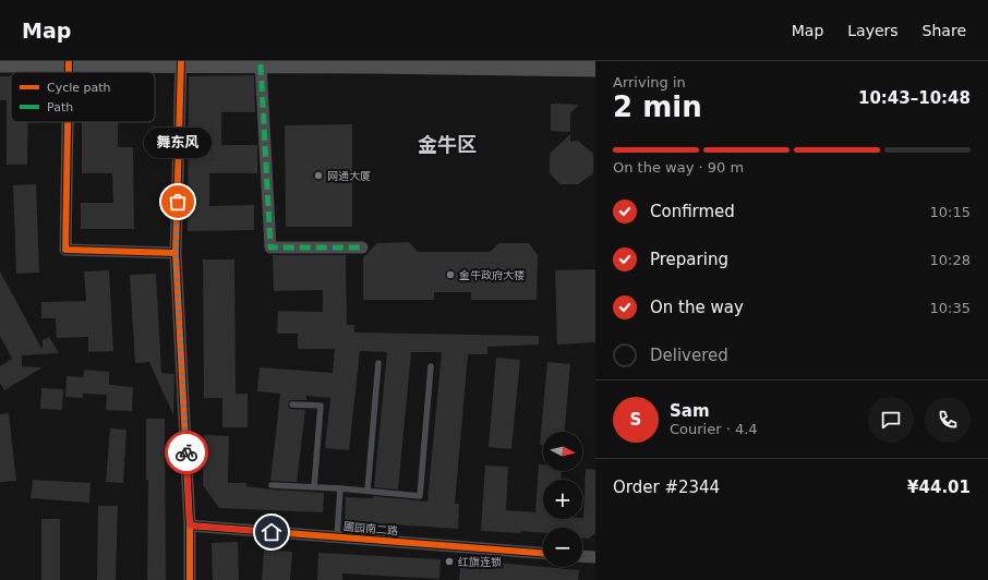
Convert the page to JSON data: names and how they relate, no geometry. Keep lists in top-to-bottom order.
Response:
{
  "streets": {
    "street": ["圃园南二路"]
  },
  "districts": ["金牛区"],
  "places": [
    "网通大厦",
    "舞东风",
    "金牛政府大楼",
    "红旗连锁"
  ],
  "legend": ["Cycle path", "Path"],
  "north": "right",
  "page": {
    "header": "Map",
    "nav": ["Map", "Layers", "Share"],
    "heading": ["2 min", "Arriving in", "10:43–10:48"],
    "panel": [
      "Sam",
      "Courier · 4.4",
      "Order #2344",
      "¥44.01"
    ],
    "bubble": "舞东风",
    "bar": "On the way · 90 m",
    "list": [
      ["Confirmed", "10:15"],
      ["Preparing", "10:28"],
      ["On the way", "10:35"],
      "Delivered"
    ],
    "round": "S",
    "map_buttons": ["+", "−"]
  }
}
